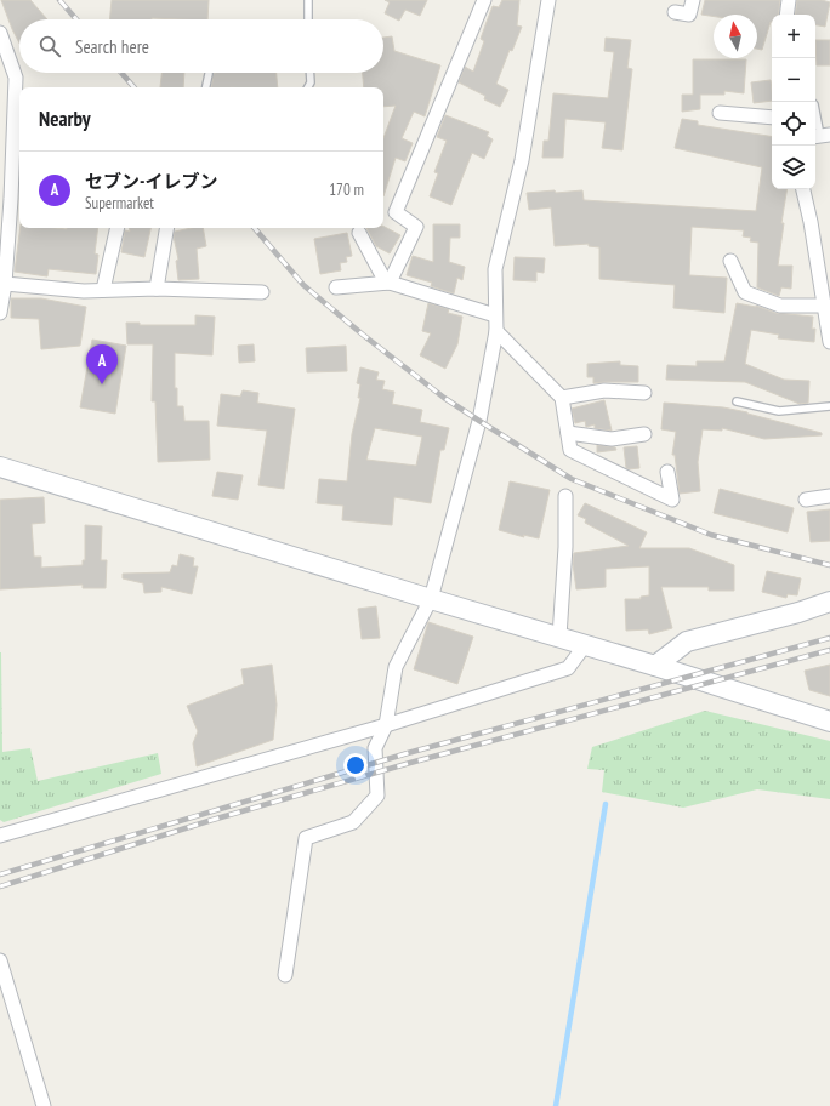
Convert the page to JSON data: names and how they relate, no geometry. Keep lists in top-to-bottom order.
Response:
{
  "north": "top",
  "page": {
    "map_buttons": ["+", "−"],
    "search": "Search here",
    "heading": "Nearby",
    "list": [
      {
        "mark": "A",
        "name": "セブン-イレブン",
        "note": "Supermarket",
        "value": "170 m"
      }
    ],
    "pins": "A"
  }
}
